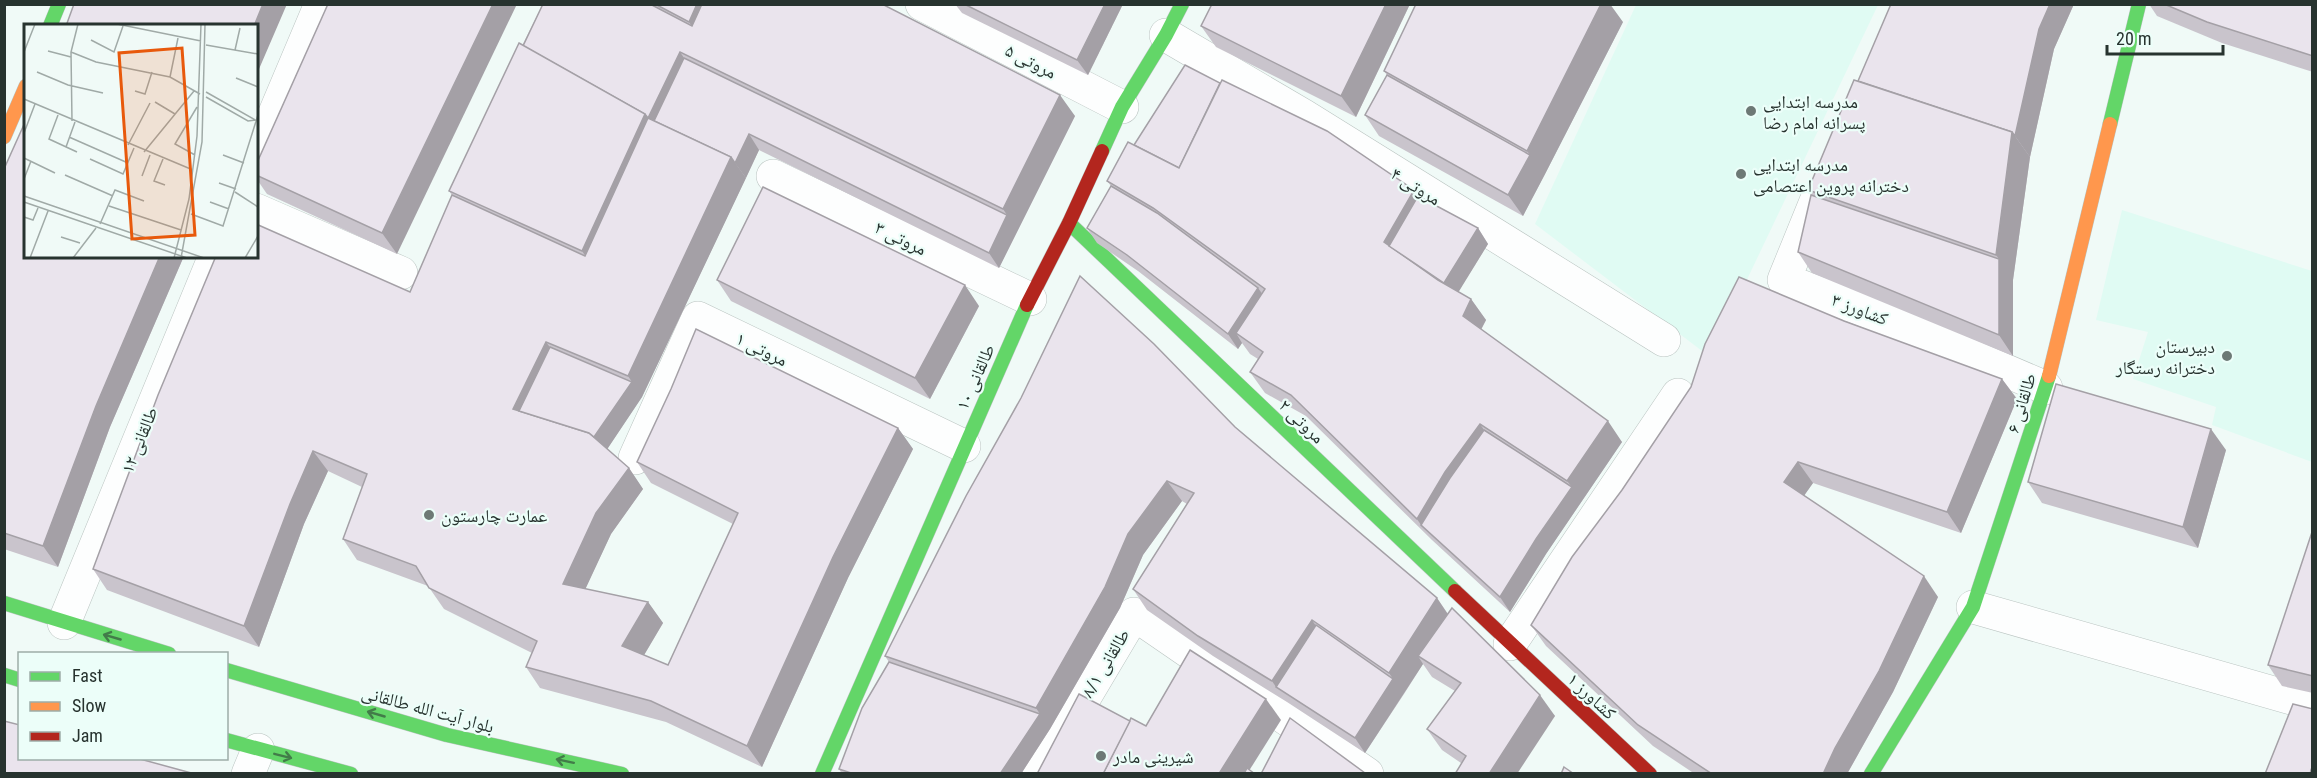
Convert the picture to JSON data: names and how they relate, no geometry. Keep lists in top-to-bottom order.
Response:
{
  "streets": {
    "street": [
      "مروتی ۵",
      "مروتی ۴",
      "مروتی ۳",
      "کشاورز ۳",
      "مروتی ۱",
      "طالقانی ۱۰",
      "طالقانی ۶",
      "مروتی ۲",
      "طالقانی ۱۲",
      "طالقانی ۸/۱",
      "کشاورز ۱",
      "بلوار آیت الله طالقانی"
    ]
  },
  "crossings": [
    ["مروتی ۵", "طالقانی ۱۰"],
    ["مروتی ۴", "طالقانی ۱۰"],
    ["مروتی ۳", "طالقانی ۱۰"],
    ["کشاورز ۳", "طالقانی ۶"],
    ["مروتی ۱", "طالقانی ۱۰"],
    ["طالقانی ۱۰", "مروتی ۲"],
    ["مروتی ۲", "کشاورز ۱"]
  ],
  "places": [
    "مدرسه ابتدایی پسرانه امام رضا",
    "مدرسه ابتدایی دخترانه پروین اعتصامی",
    "دبیرستان دخترانه رستگار",
    "عمارت چارستون",
    "شیرینی مادر"
  ],
  "legend": ["Fast", "Slow", "Jam"],
  "scale_bar": "20 m"
}
